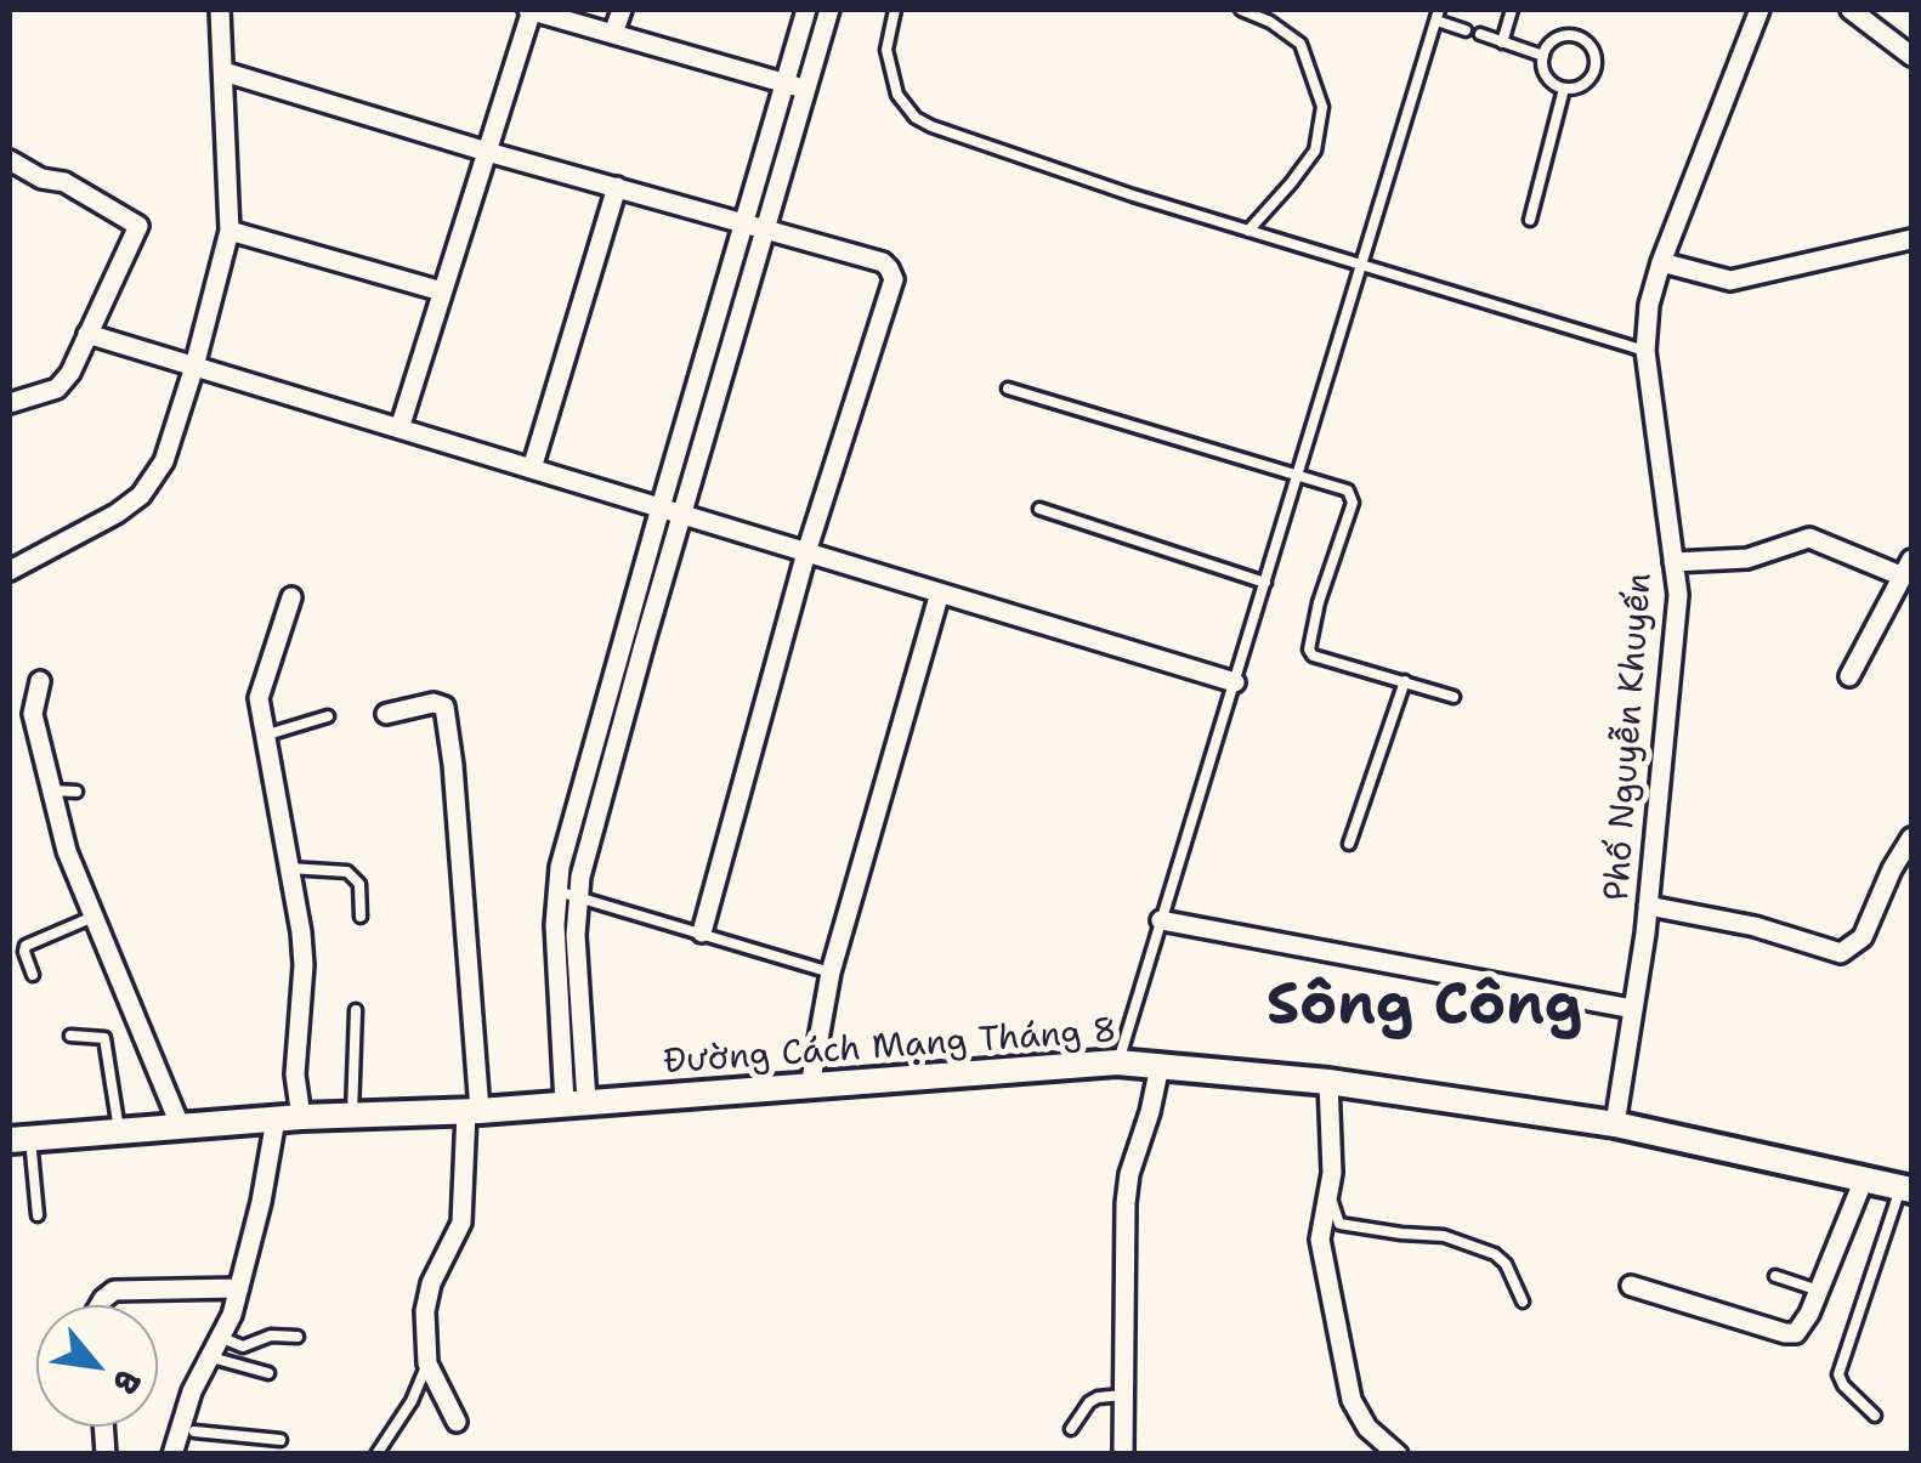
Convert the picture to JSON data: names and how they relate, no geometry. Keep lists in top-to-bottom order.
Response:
{
  "streets": {
    "street": ["Phố Nguyễn Khuyến", "Đường Cách Mạng Tháng 8"]
  },
  "crossings": [
    ["Phố Nguyễn Khuyến", "Đường Cách Mạng Tháng 8"]
  ],
  "districts": ["Sông Công"],
  "north": "bottom right"
}
